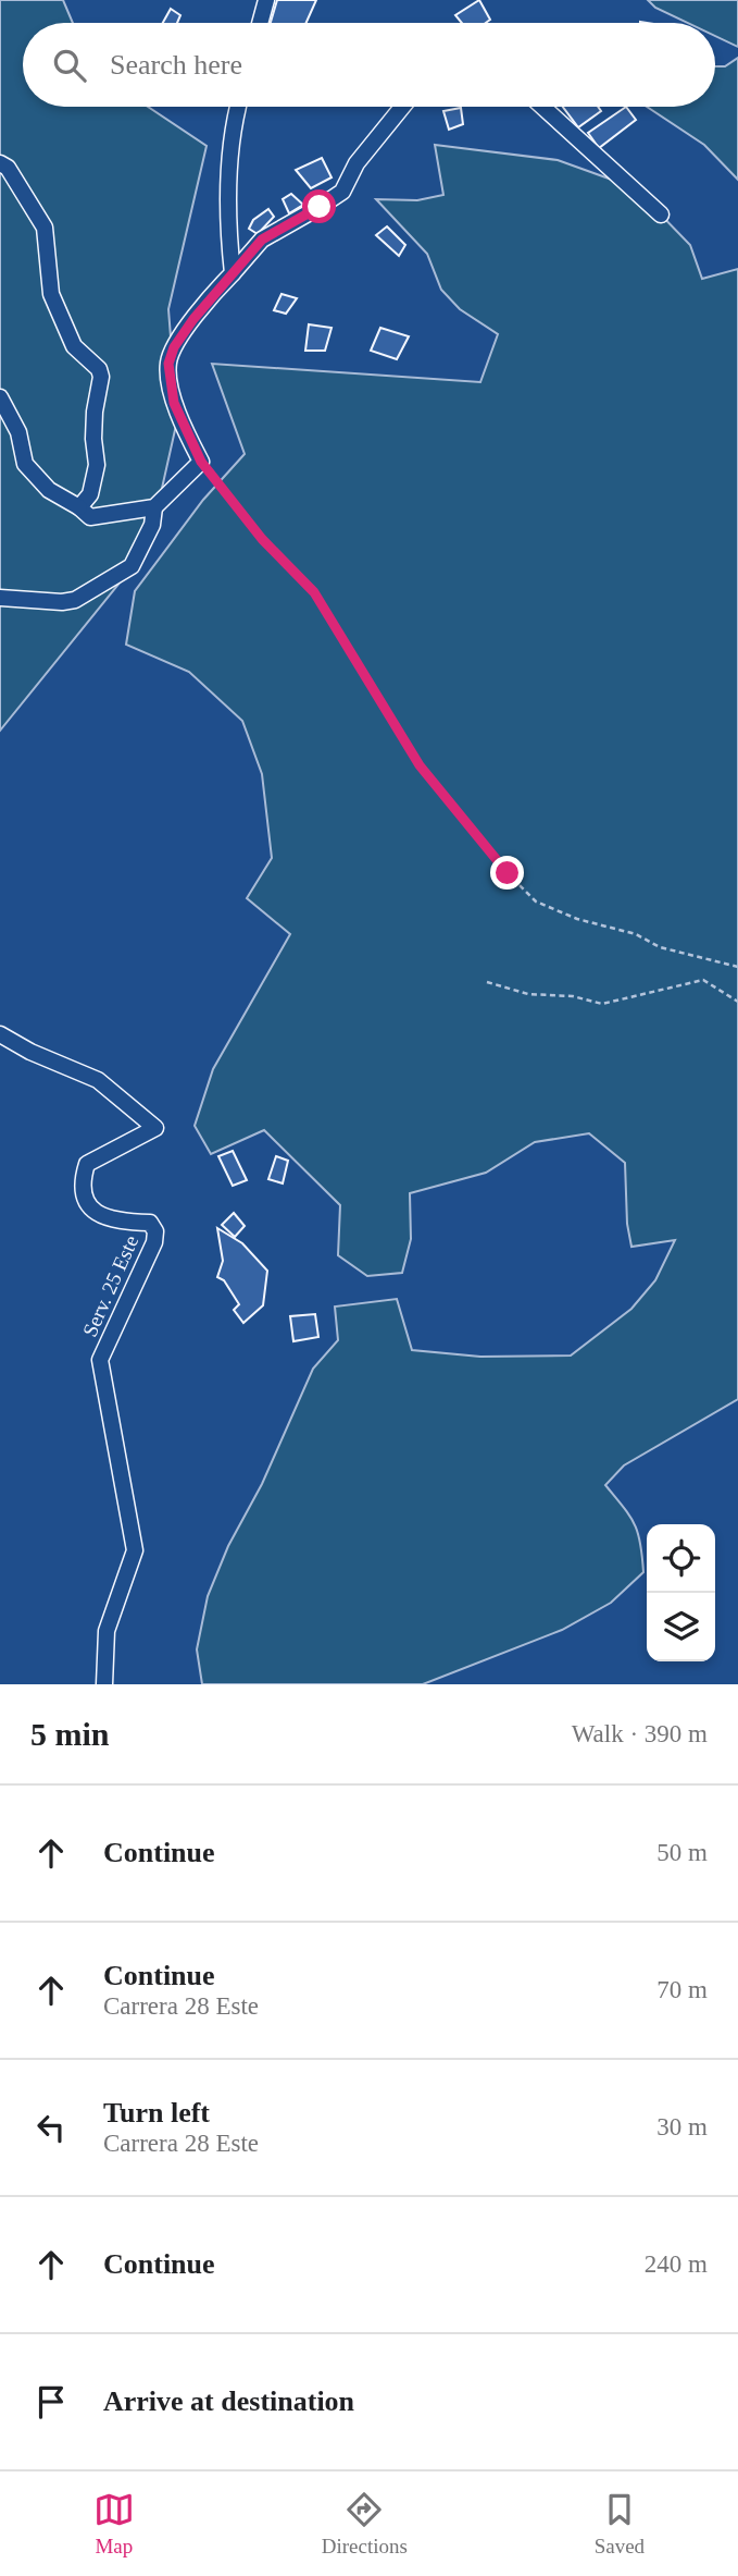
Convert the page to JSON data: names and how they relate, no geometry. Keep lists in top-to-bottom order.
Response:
{
  "streets": {
    "street": ["Serv. 25 Este"]
  },
  "page": {
    "search": "Search here",
    "heading": ["5 min", "Walk · 390 m"],
    "list": [
      ["Continue", "50 m"],
      ["Continue", "Carrera 28 Este", "70 m"],
      ["Turn left", "Carrera 28 Este", "30 m"],
      ["Continue", "240 m"],
      "Arrive at destination"
    ],
    "nav": ["Map", "Directions", "Saved"]
  }
}
